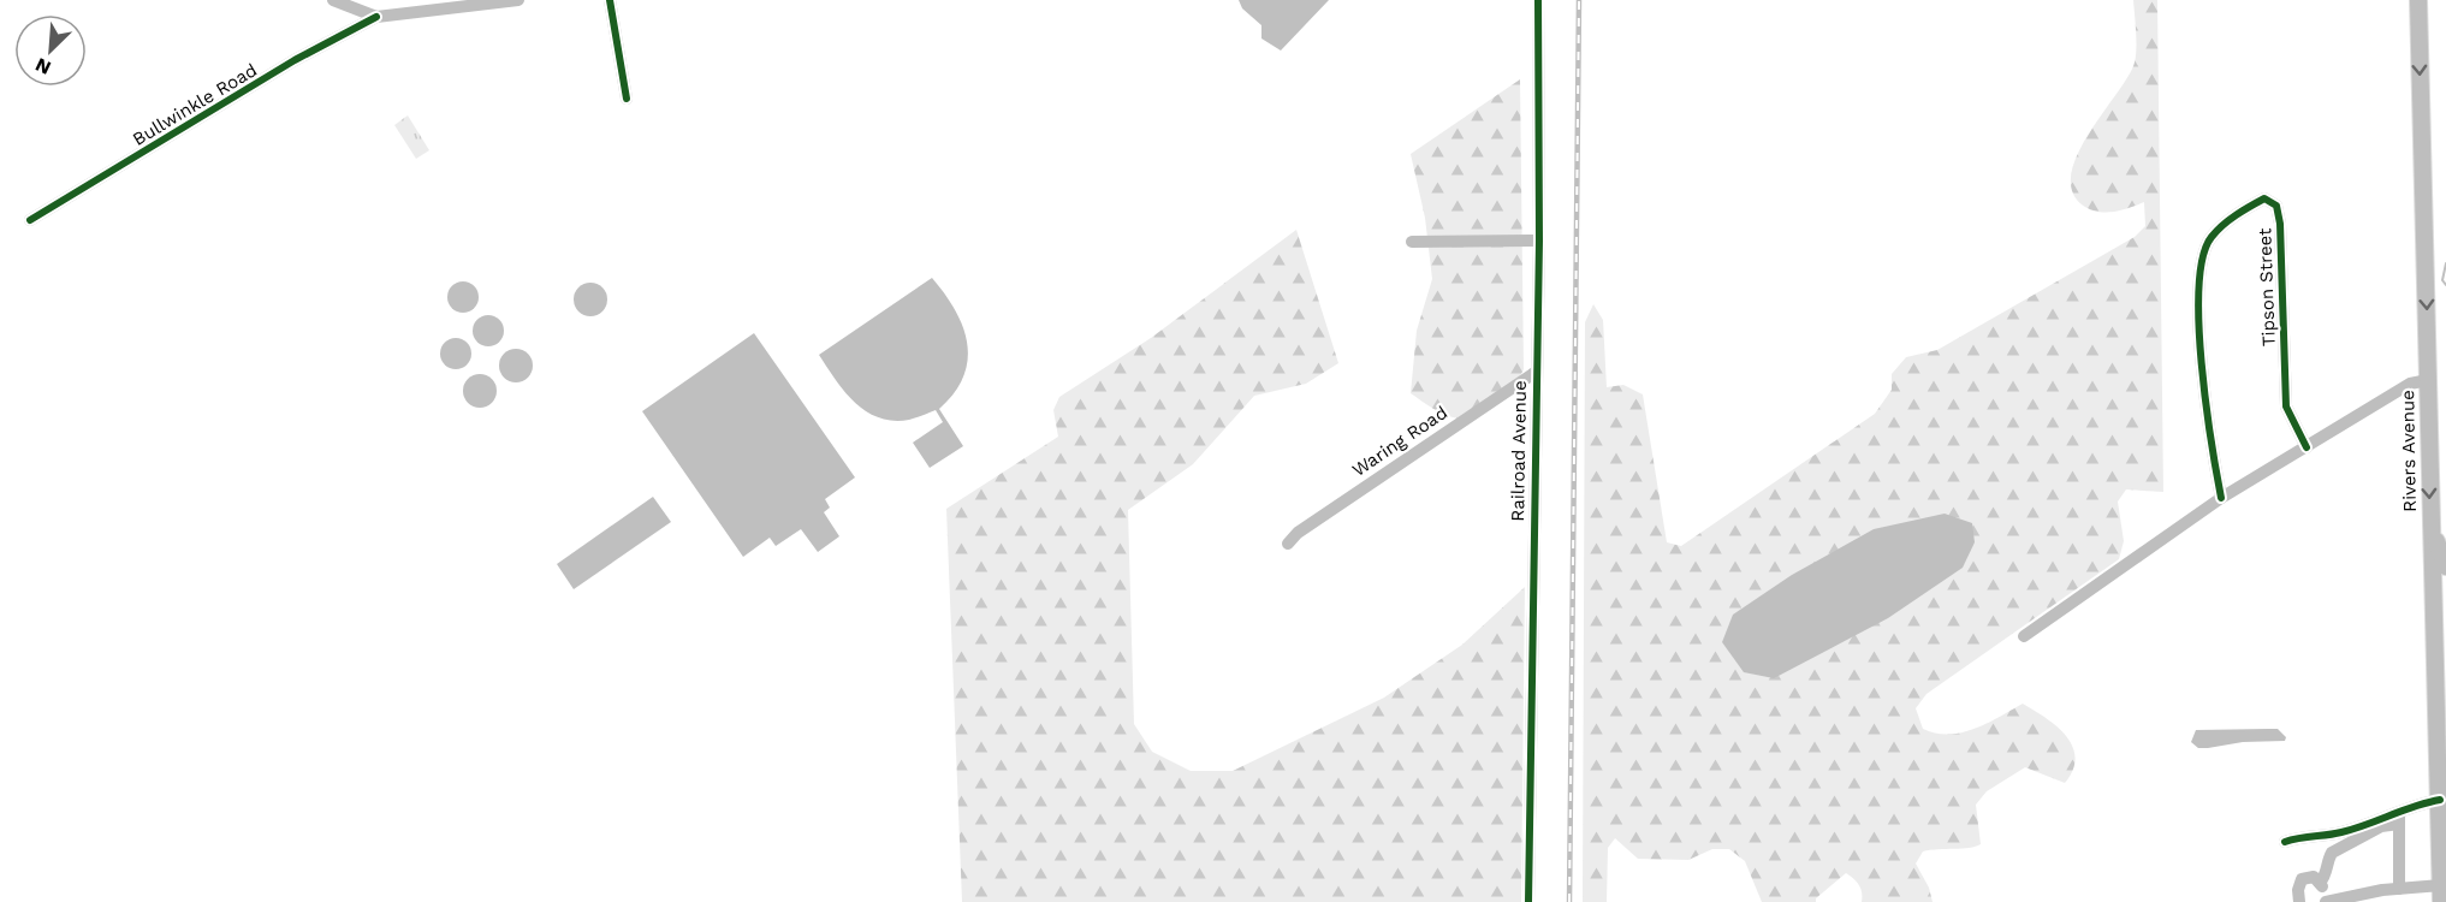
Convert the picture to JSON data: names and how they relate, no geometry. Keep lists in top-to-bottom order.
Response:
{
  "streets": {
    "main road": ["Rivers Avenue"],
    "street": [
      "Bullwinkle Road",
      "Tipson Street",
      "Waring Road",
      "Railroad Avenue"
    ]
  },
  "crossings": [
    ["Waring Road", "Railroad Avenue"]
  ],
  "one_way": ["Rivers Avenue"],
  "north": "bottom left"
}
